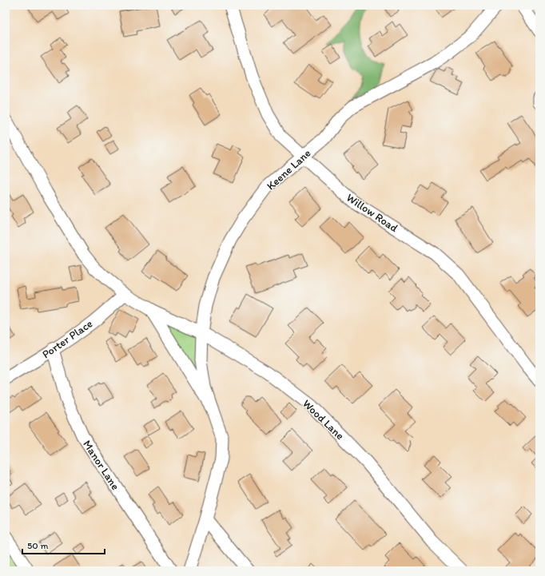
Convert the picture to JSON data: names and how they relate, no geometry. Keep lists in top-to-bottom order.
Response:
{
  "streets": {
    "street": [
      "Keene Lane",
      "Willow Road",
      "Porter Place",
      "Wood Lane",
      "Manor Lane"
    ]
  },
  "crossings": [
    ["Keene Lane", "Willow Road"],
    ["Keene Lane", "Wood Lane"],
    ["Porter Place", "Wood Lane"],
    ["Porter Place", "Manor Lane"]
  ],
  "scale_bar": "50 m"
}
